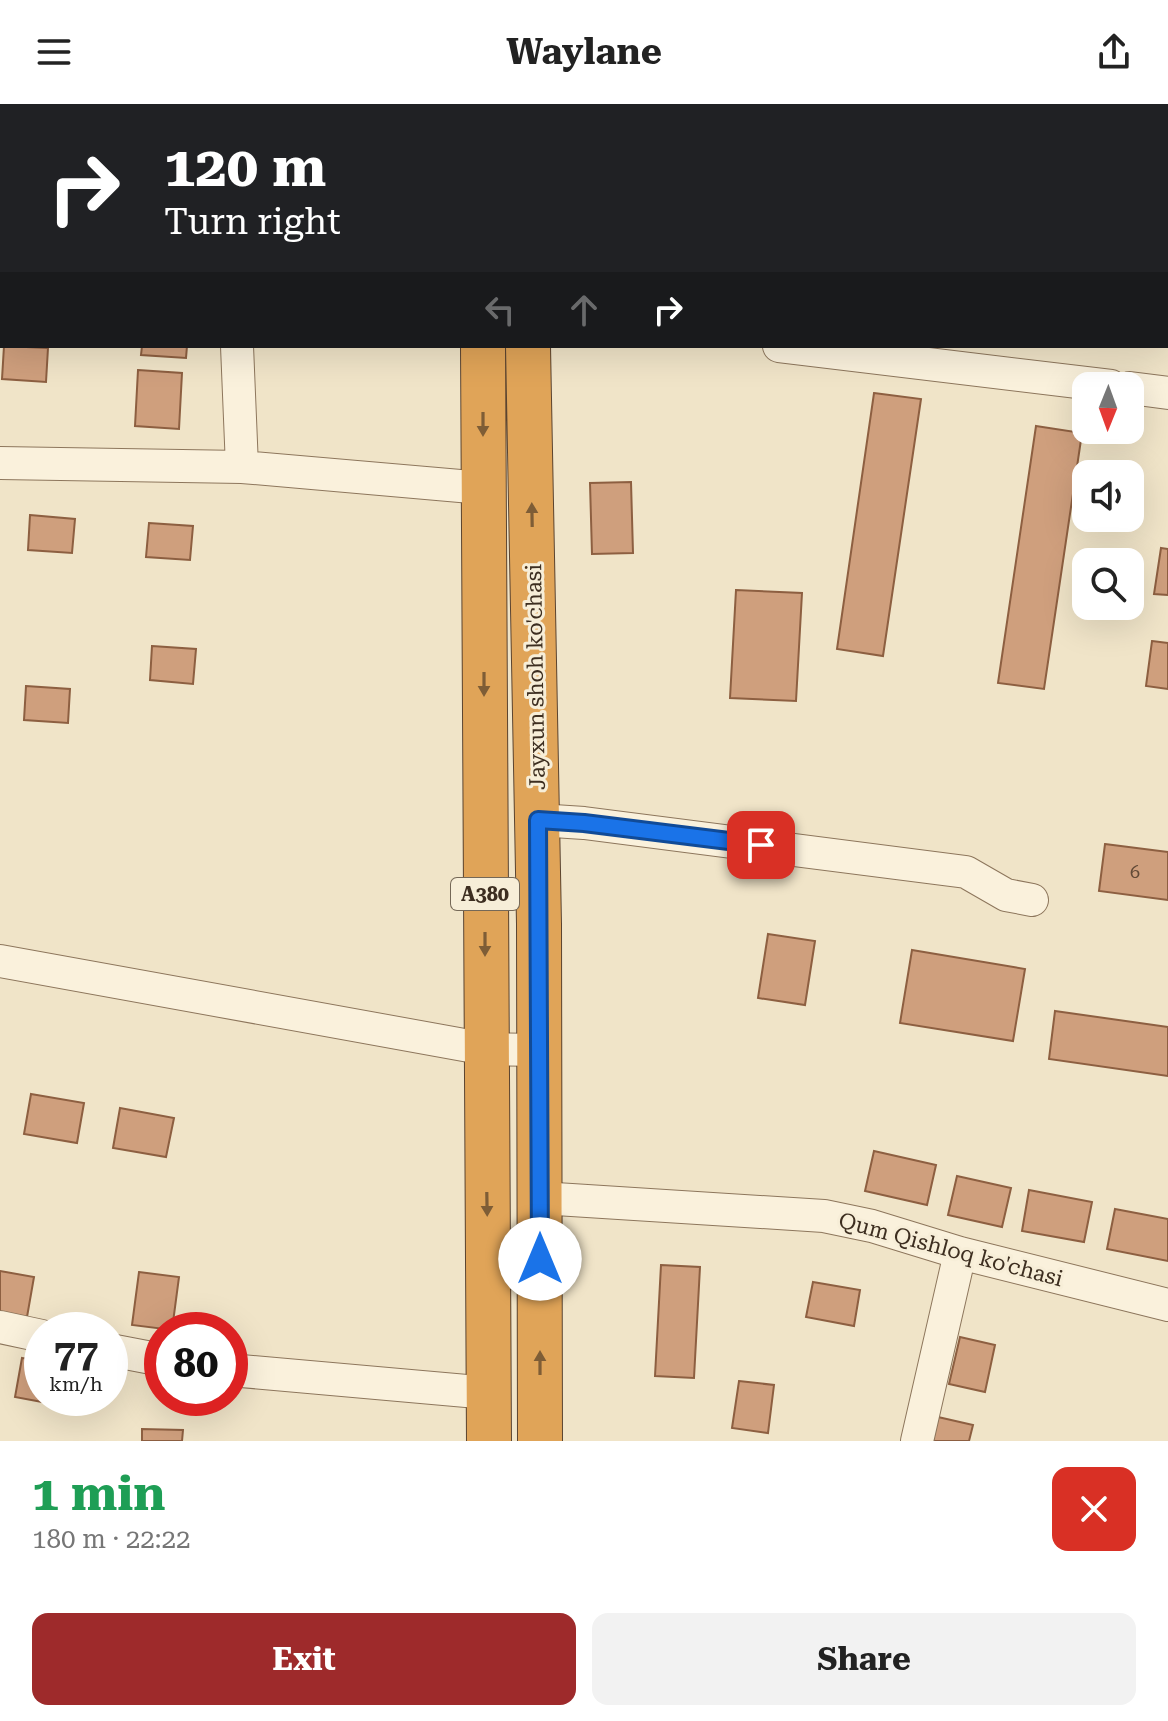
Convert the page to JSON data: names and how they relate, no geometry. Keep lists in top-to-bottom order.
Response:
{
  "streets": {
    "highway": ["Jayxun shoh ko'chasi", "A380"],
    "street": ["Qum Qishloq ko'chasi"]
  },
  "crossings": [
    ["Jayxun shoh ko'chasi", "Qum Qishloq ko'chasi"]
  ],
  "house_numbers": ["6"],
  "north": "bottom",
  "page": {
    "header": "Waylane",
    "turn": ["120 m", "Turn right"],
    "speed": "77 km/h",
    "limit": "80",
    "heading": ["1 min", "180 m · 22:22"],
    "buttons": ["Exit", "Share"]
  }
}
